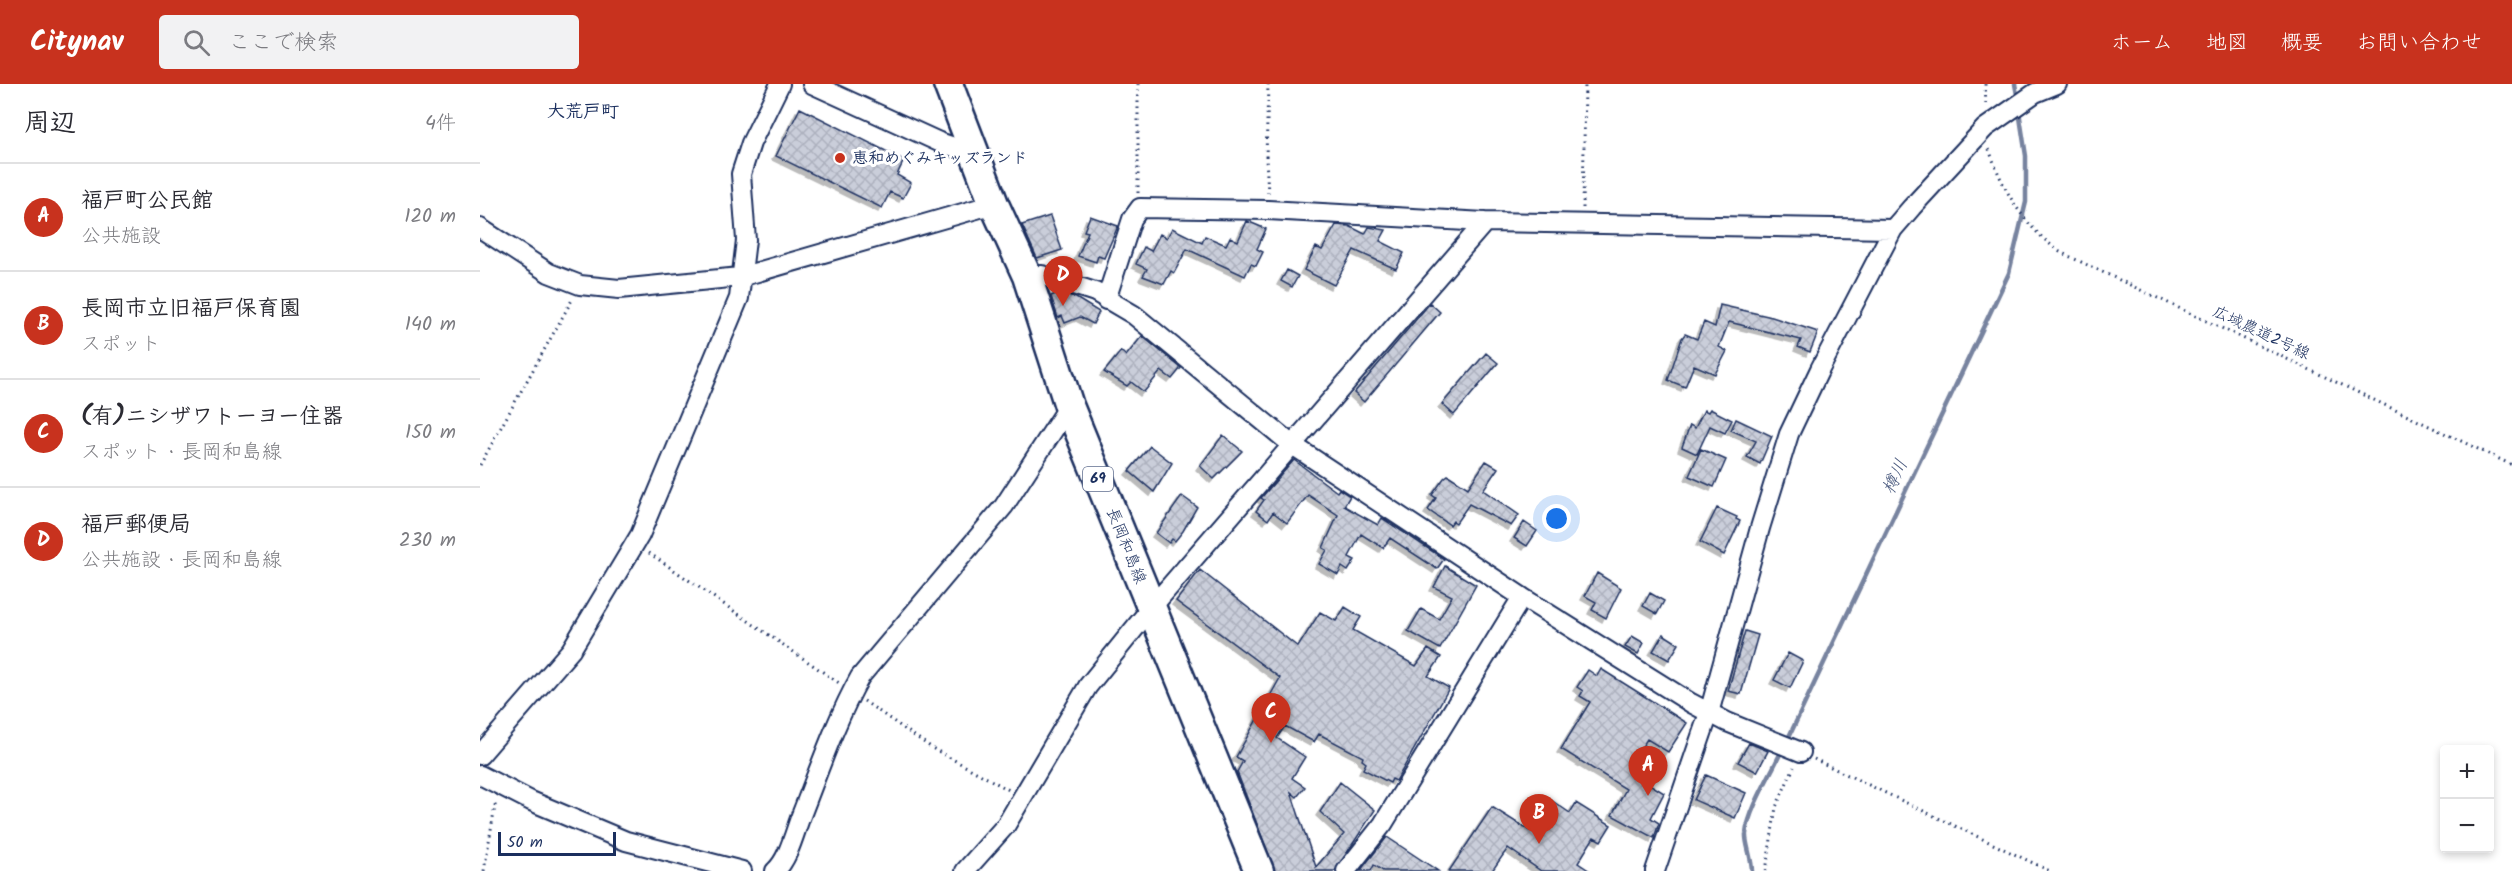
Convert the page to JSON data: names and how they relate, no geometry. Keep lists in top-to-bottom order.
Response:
{
  "streets": {
    "main road": ["69", "長岡和島線"],
    "path": ["広域農道2号線"]
  },
  "districts": ["大荒戸町"],
  "water": ["樽川"],
  "places": ["恵和めぐみキッズランド"],
  "scale_bar": "50 m",
  "page": {
    "header": "Citynav",
    "search": "ここで検索",
    "nav": [
      "ホーム",
      "地図",
      "概要",
      "お問い合わせ"
    ],
    "heading": ["周辺", "4件"],
    "list": [
      {
        "mark": "A",
        "name": "福戸町公民館",
        "note": "公共施設",
        "value": "120 m"
      },
      {
        "mark": "B",
        "name": "長岡市立旧福戸保育園",
        "note": "スポット",
        "value": "140 m"
      },
      {
        "mark": "C",
        "name": "(有)ニシザワトーヨー住器",
        "note": "スポット · 長岡和島線",
        "value": "150 m"
      },
      {
        "mark": "D",
        "name": "福戸郵便局",
        "note": "公共施設 · 長岡和島線",
        "value": "230 m"
      }
    ],
    "pins": [
      "D",
      "C",
      "A",
      "B"
    ],
    "map_buttons": ["+", "−"],
    "scale": "50 m"
  }
}
